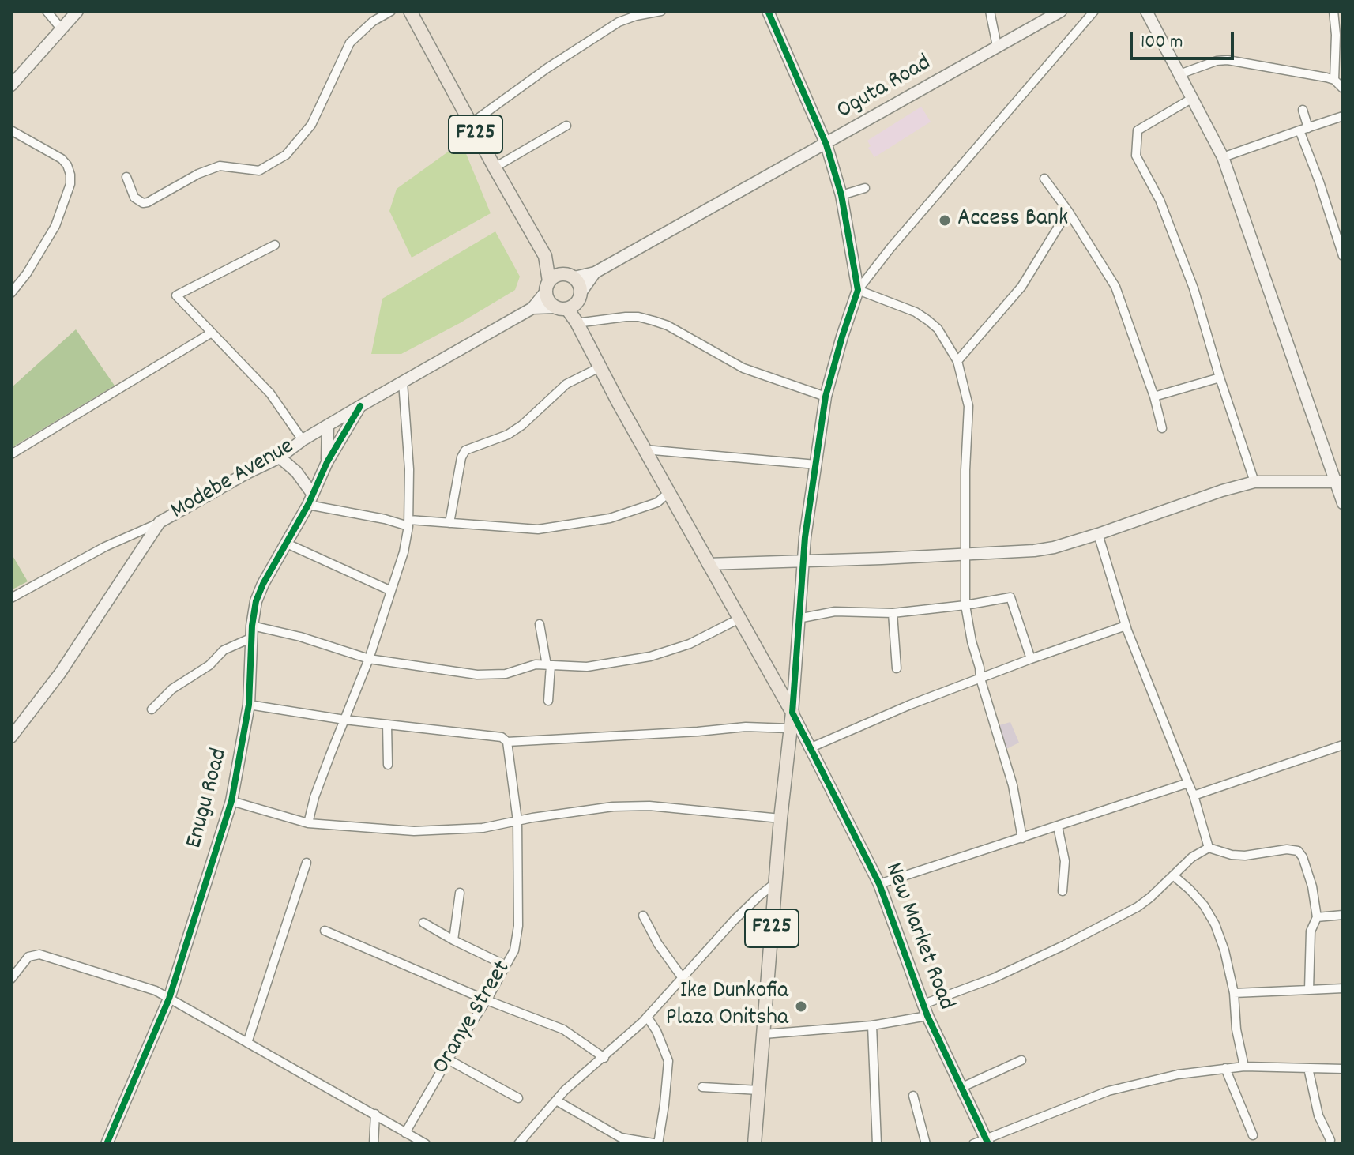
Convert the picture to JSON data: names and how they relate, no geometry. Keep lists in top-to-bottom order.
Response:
{
  "streets": {
    "main road": ["F225"],
    "street": [
      "Oguta Road",
      "Modebe Avenue",
      "Enugu Road",
      "New Market Road",
      "Oranye Street"
    ]
  },
  "crossings": [
    ["F225", "New Market Road"],
    ["Modebe Avenue", "Enugu Road"]
  ],
  "places": ["Access Bank", "Ike Dunkofia Plaza Onitsha"],
  "scale_bar": "100 m"
}
